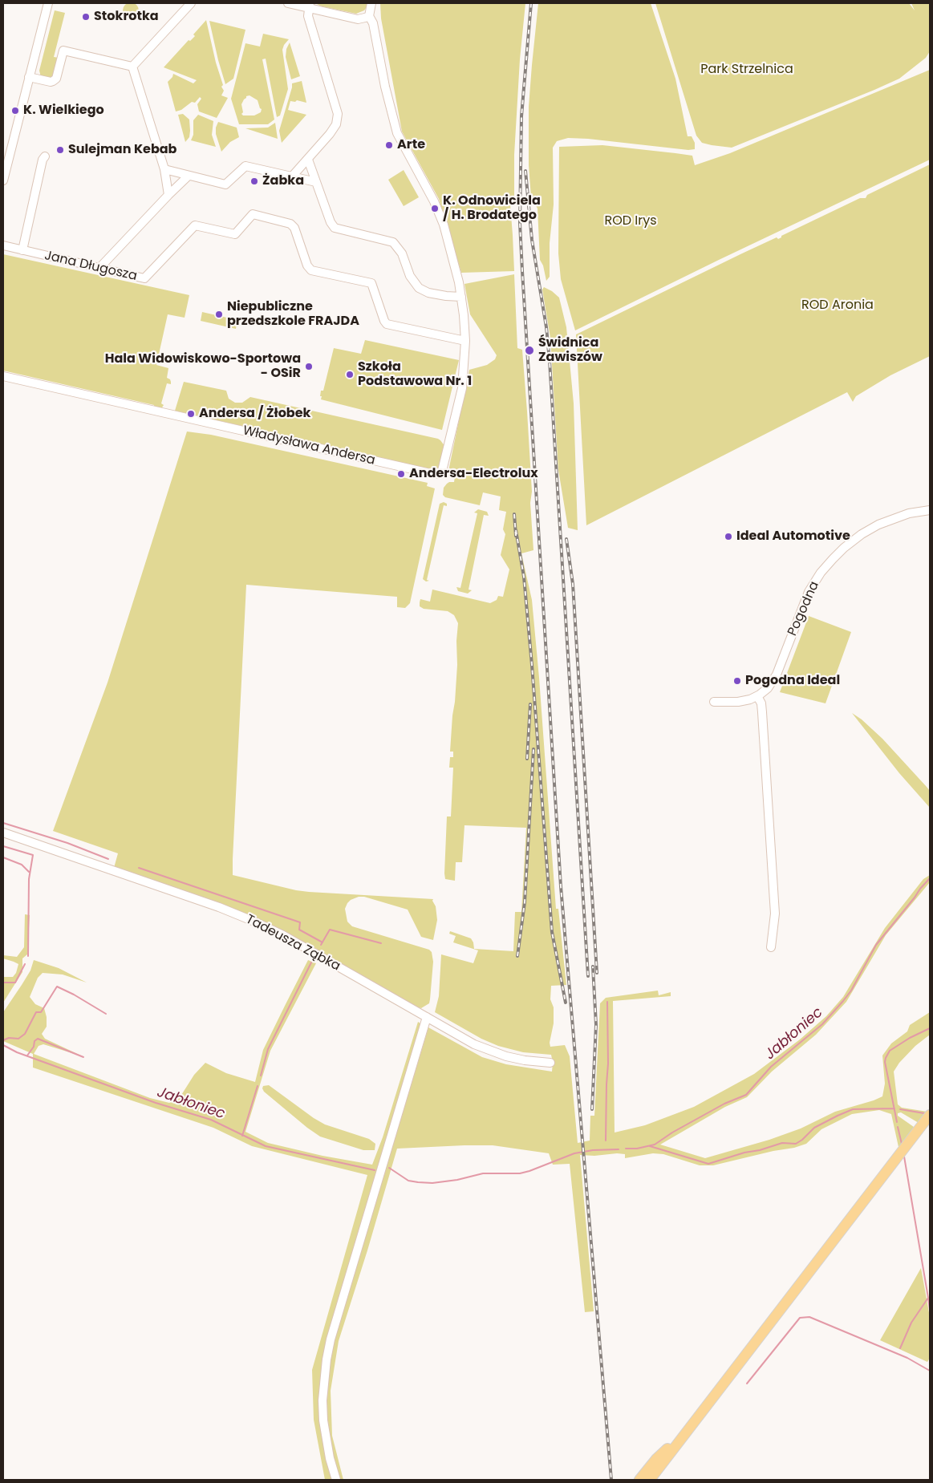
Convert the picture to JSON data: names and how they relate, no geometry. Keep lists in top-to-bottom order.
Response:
{
  "streets": {
    "street": [
      "Jana Długosza",
      "Władysława Andersa",
      "Pogodna",
      "Tadeusza Ząbka"
    ]
  },
  "crossings": [
    ["Jana Długosza", "Władysława Andersa"]
  ],
  "water": ["Jabłoniec"],
  "parks": ["Park Strzelnica", "ROD Irys", "ROD Aronia"],
  "places": [
    "Stokrotka",
    "K. Wielkiego",
    "Arte",
    "Sulejman Kebab",
    "Żabka",
    "K. Odnowiciela / H. Brodatego",
    "Niepubliczne przedszkole FRAJDA",
    "Świdnica Zawiszów",
    "Hala Widowiskowo-Sportowa - OSiR",
    "Szkoła Podstawowa Nr. 1",
    "Andersa / Żłobek",
    "Andersa-Electrolux",
    "Ideal Automotive",
    "Pogodna Ideal"
  ]
}
